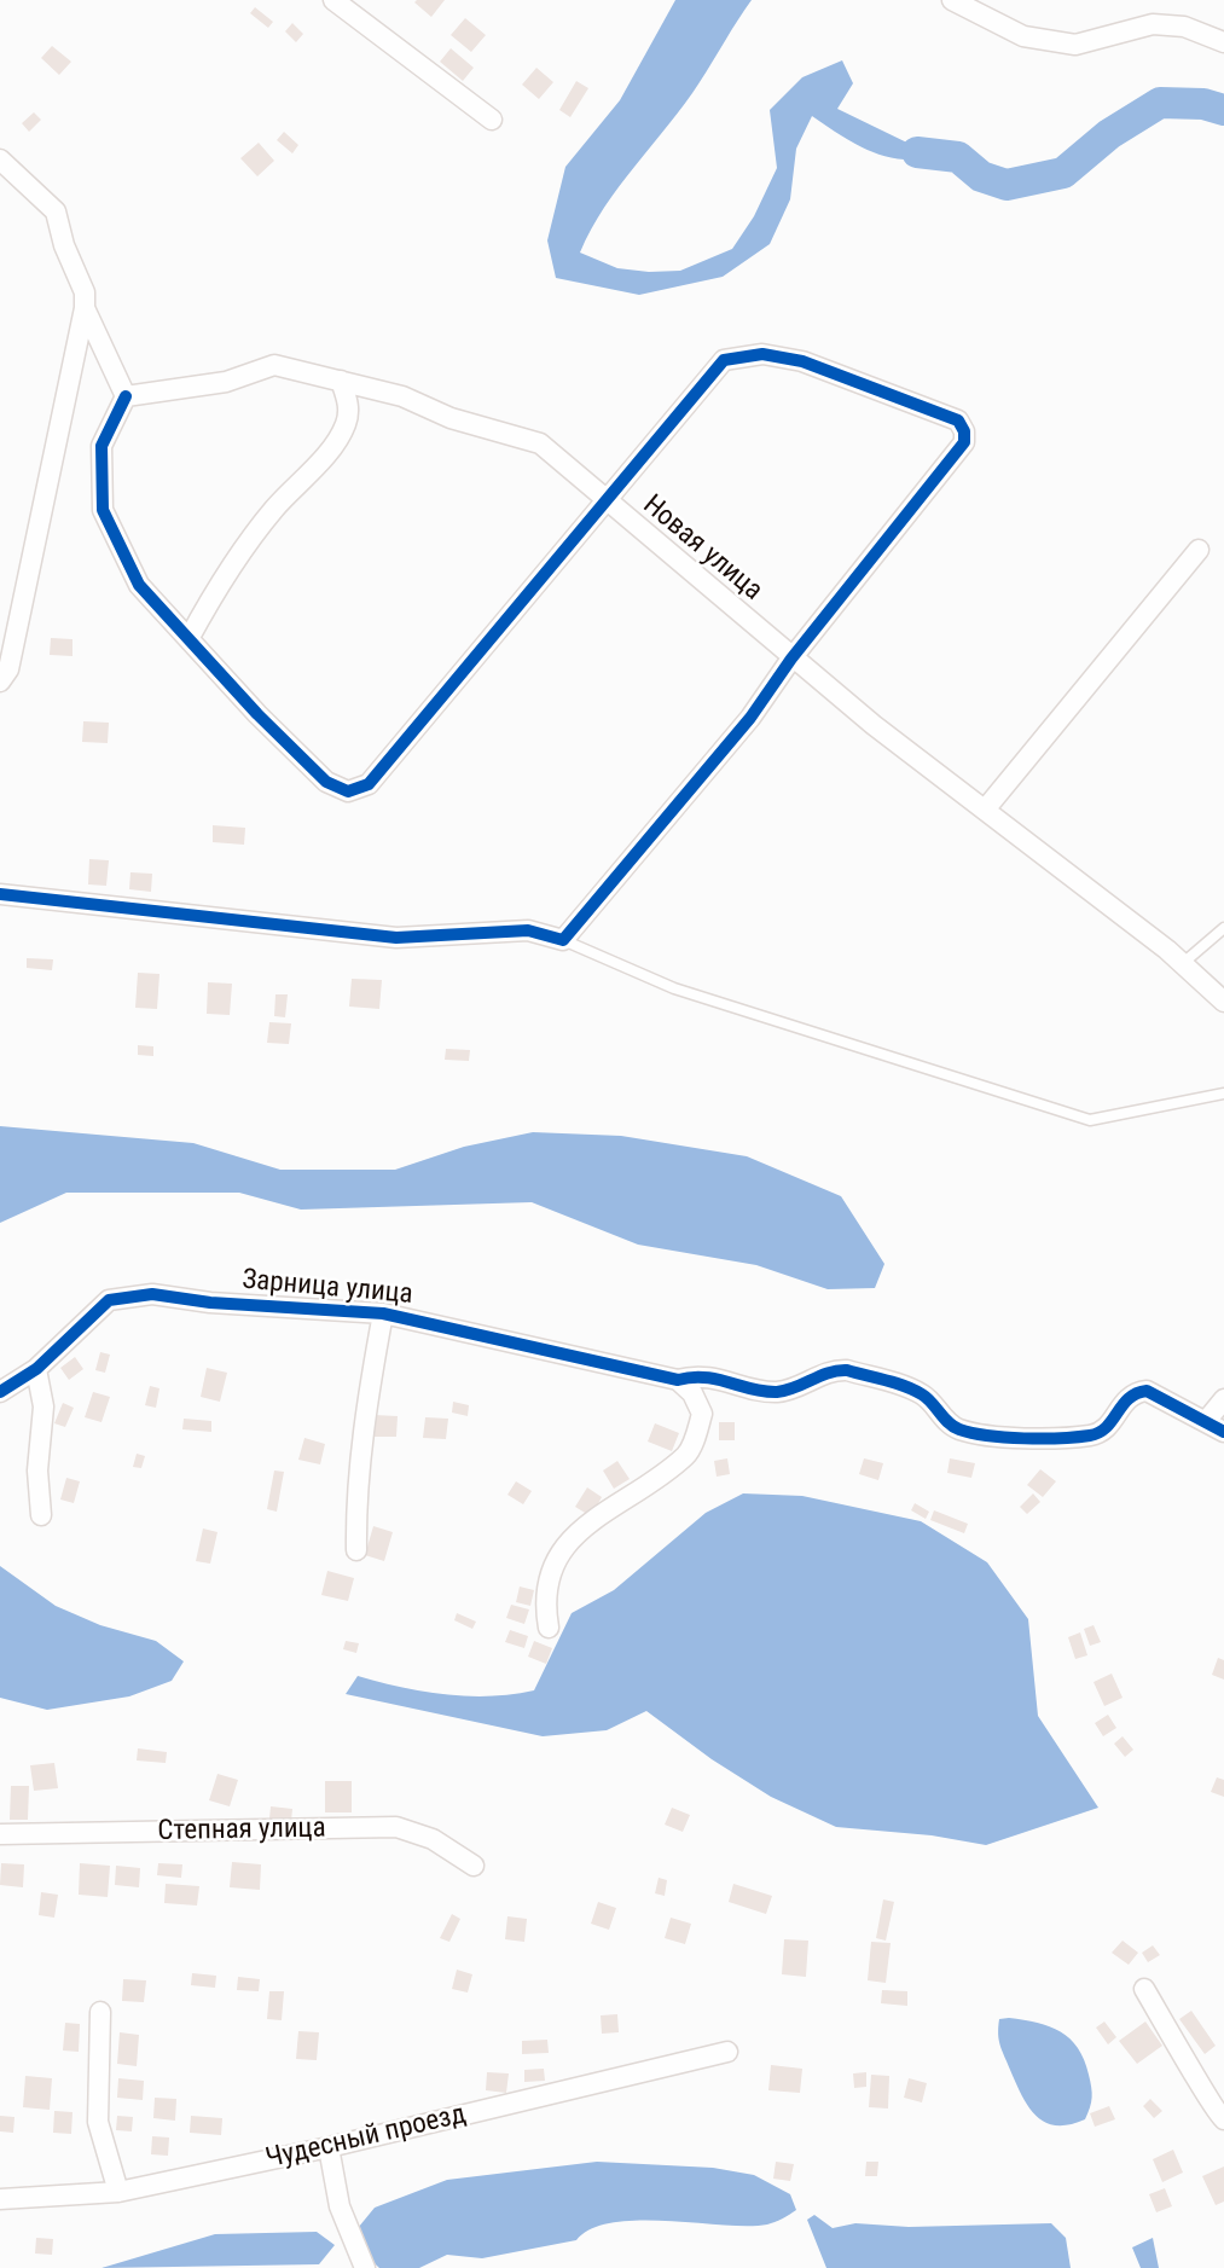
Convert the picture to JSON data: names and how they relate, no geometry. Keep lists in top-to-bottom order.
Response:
{
  "streets": {
    "street": [
      "Новая улица",
      "Зарница улица",
      "Степная улица",
      "Чудесный проезд"
    ]
  }
}
